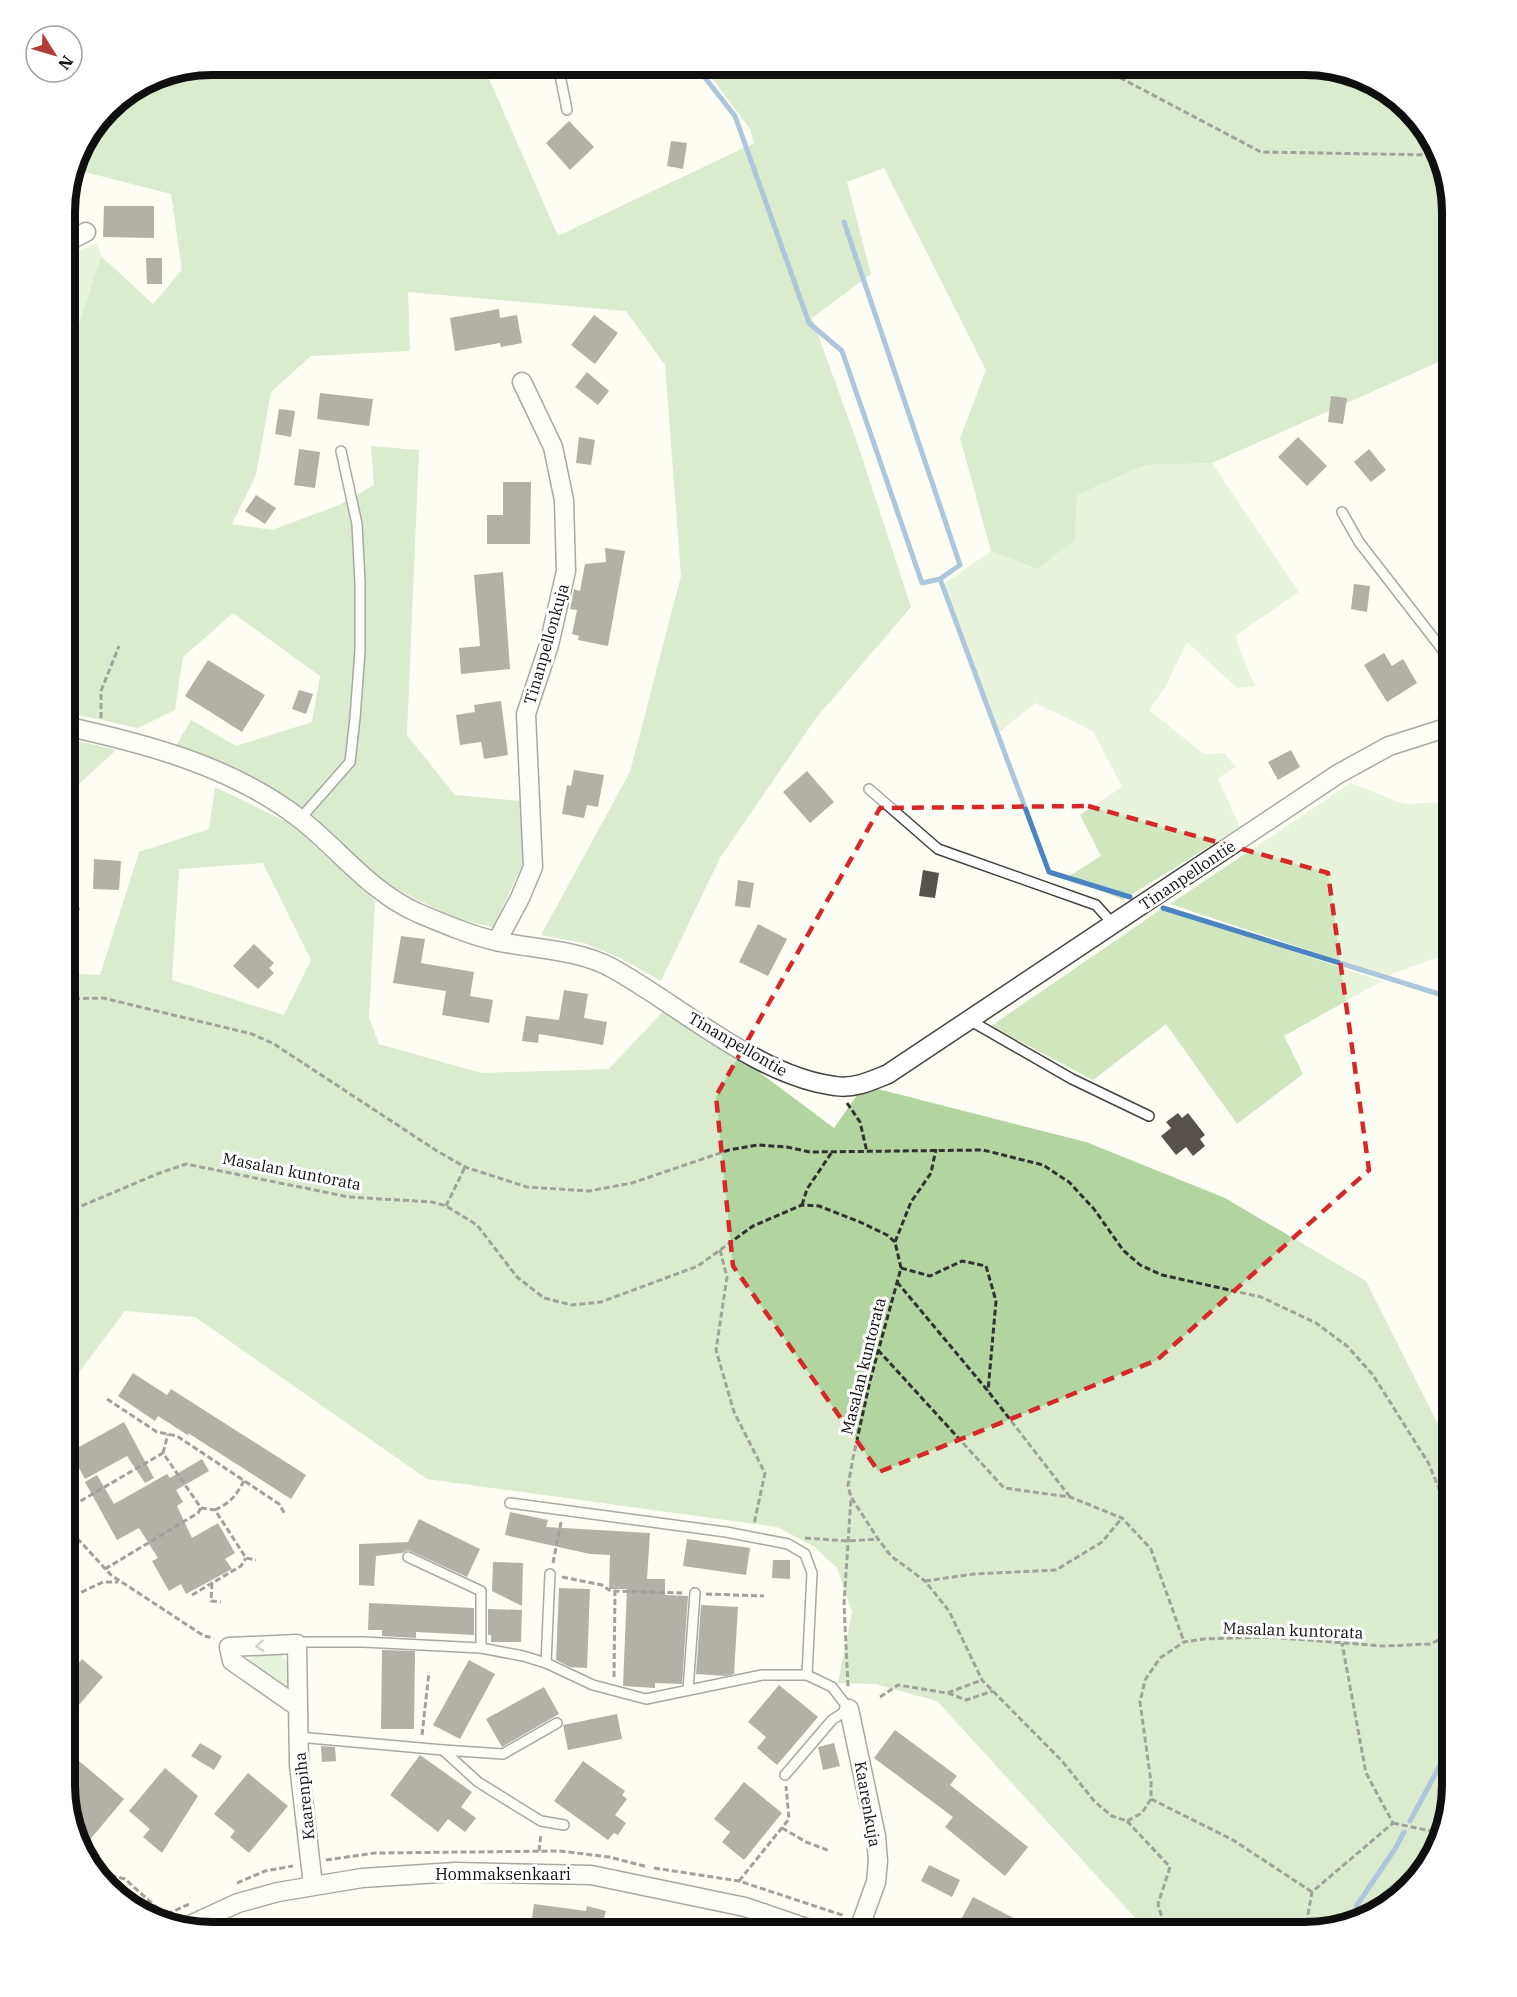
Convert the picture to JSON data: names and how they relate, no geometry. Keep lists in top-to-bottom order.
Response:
{
  "streets": {
    "street": [
      "Tinanpellonkuja",
      "Tinanpellontie",
      "Kaarenpiha",
      "Kaarenkuja",
      "Hommaksenkaari"
    ],
    "path": ["Masalan kuntorata"]
  },
  "crossings": [
    ["Tinanpellonkuja", "Tinanpellontie"],
    ["Masalan kuntorata", "Kaarenkuja"],
    ["Kaarenpiha", "Hommaksenkaari"]
  ],
  "north": "bottom right"
}
